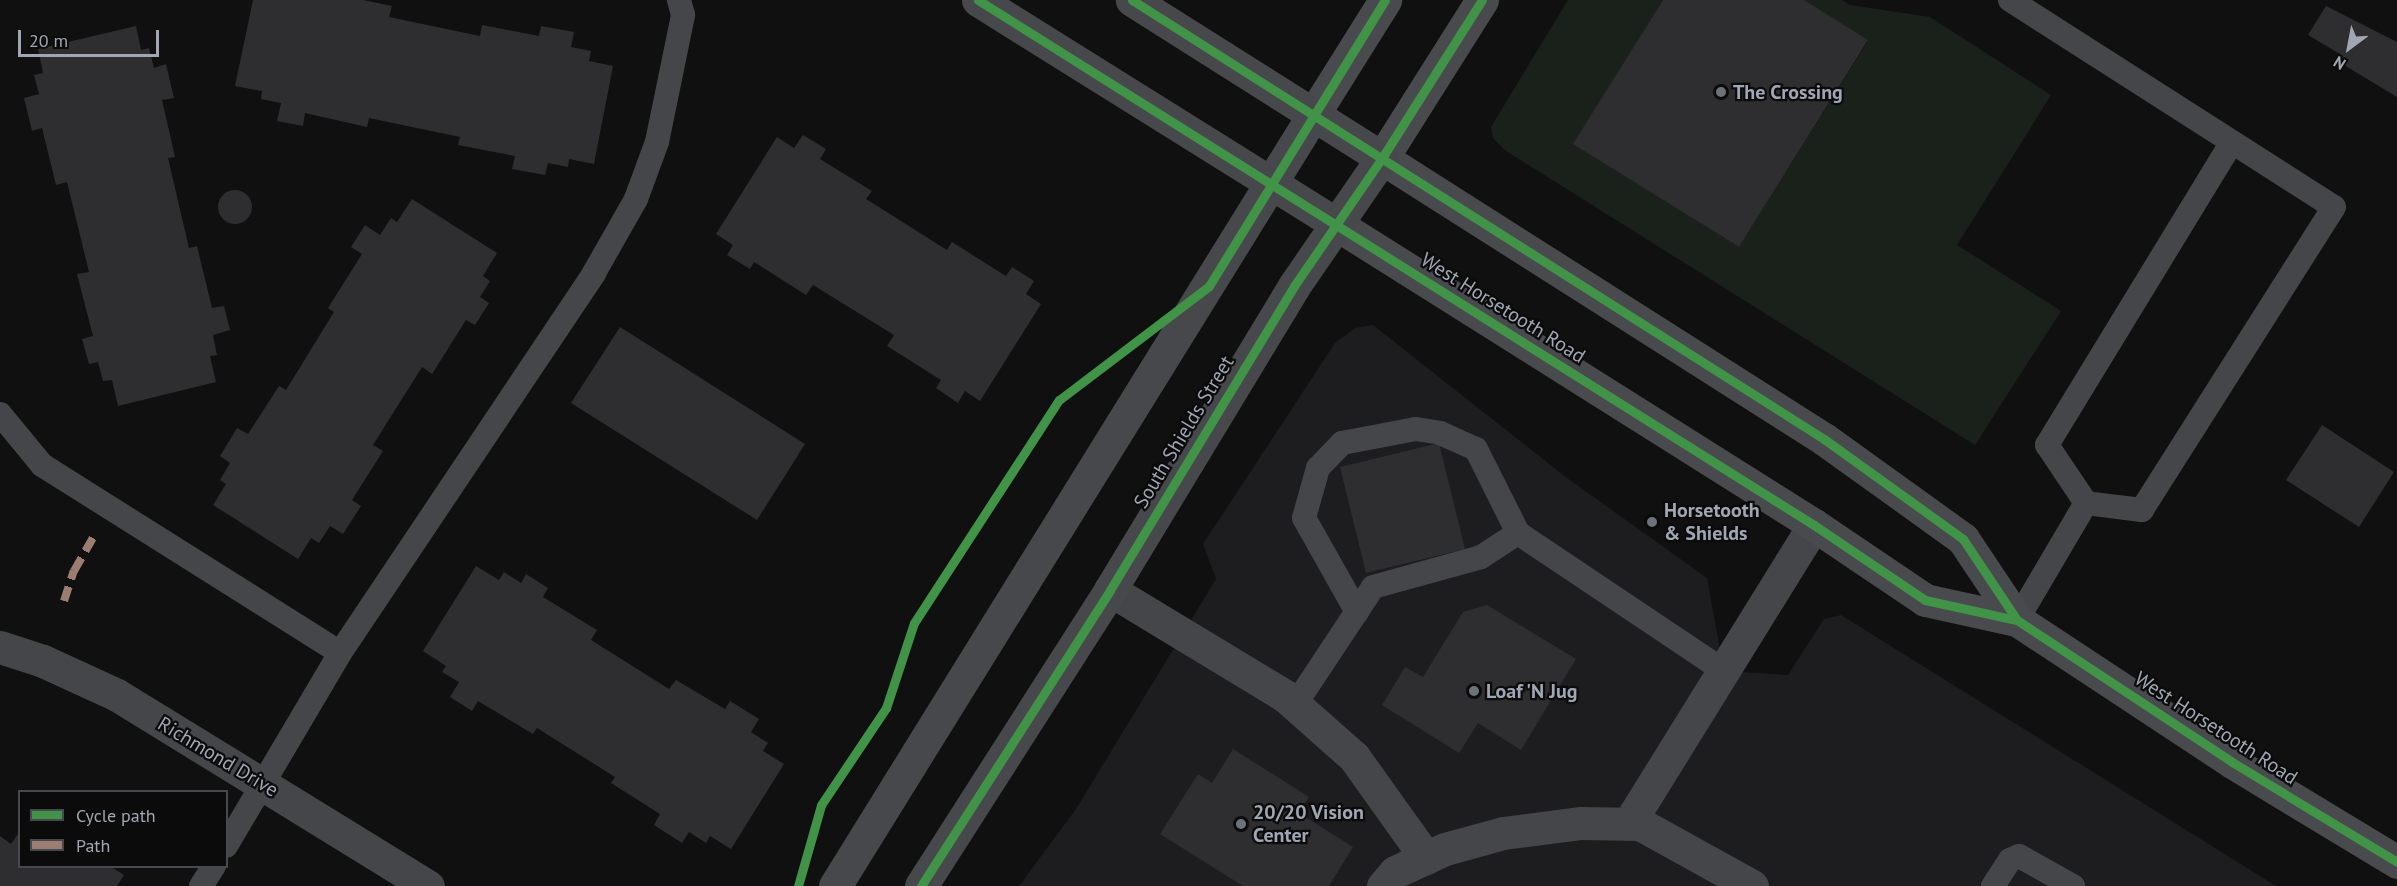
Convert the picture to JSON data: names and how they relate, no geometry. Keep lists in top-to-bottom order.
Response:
{
  "streets": {
    "main road": ["West Horsetooth Road", "South Shields Street"],
    "street": ["Richmond Drive"]
  },
  "crossings": [
    ["West Horsetooth Road", "South Shields Street"]
  ],
  "places": [
    "The Crossing",
    "Horsetooth & Shields",
    "Loaf 'N Jug",
    "20/20 Vision Center"
  ],
  "legend": ["Cycle path", "Path"],
  "scale_bar": "20 m",
  "north": "bottom left"
}
